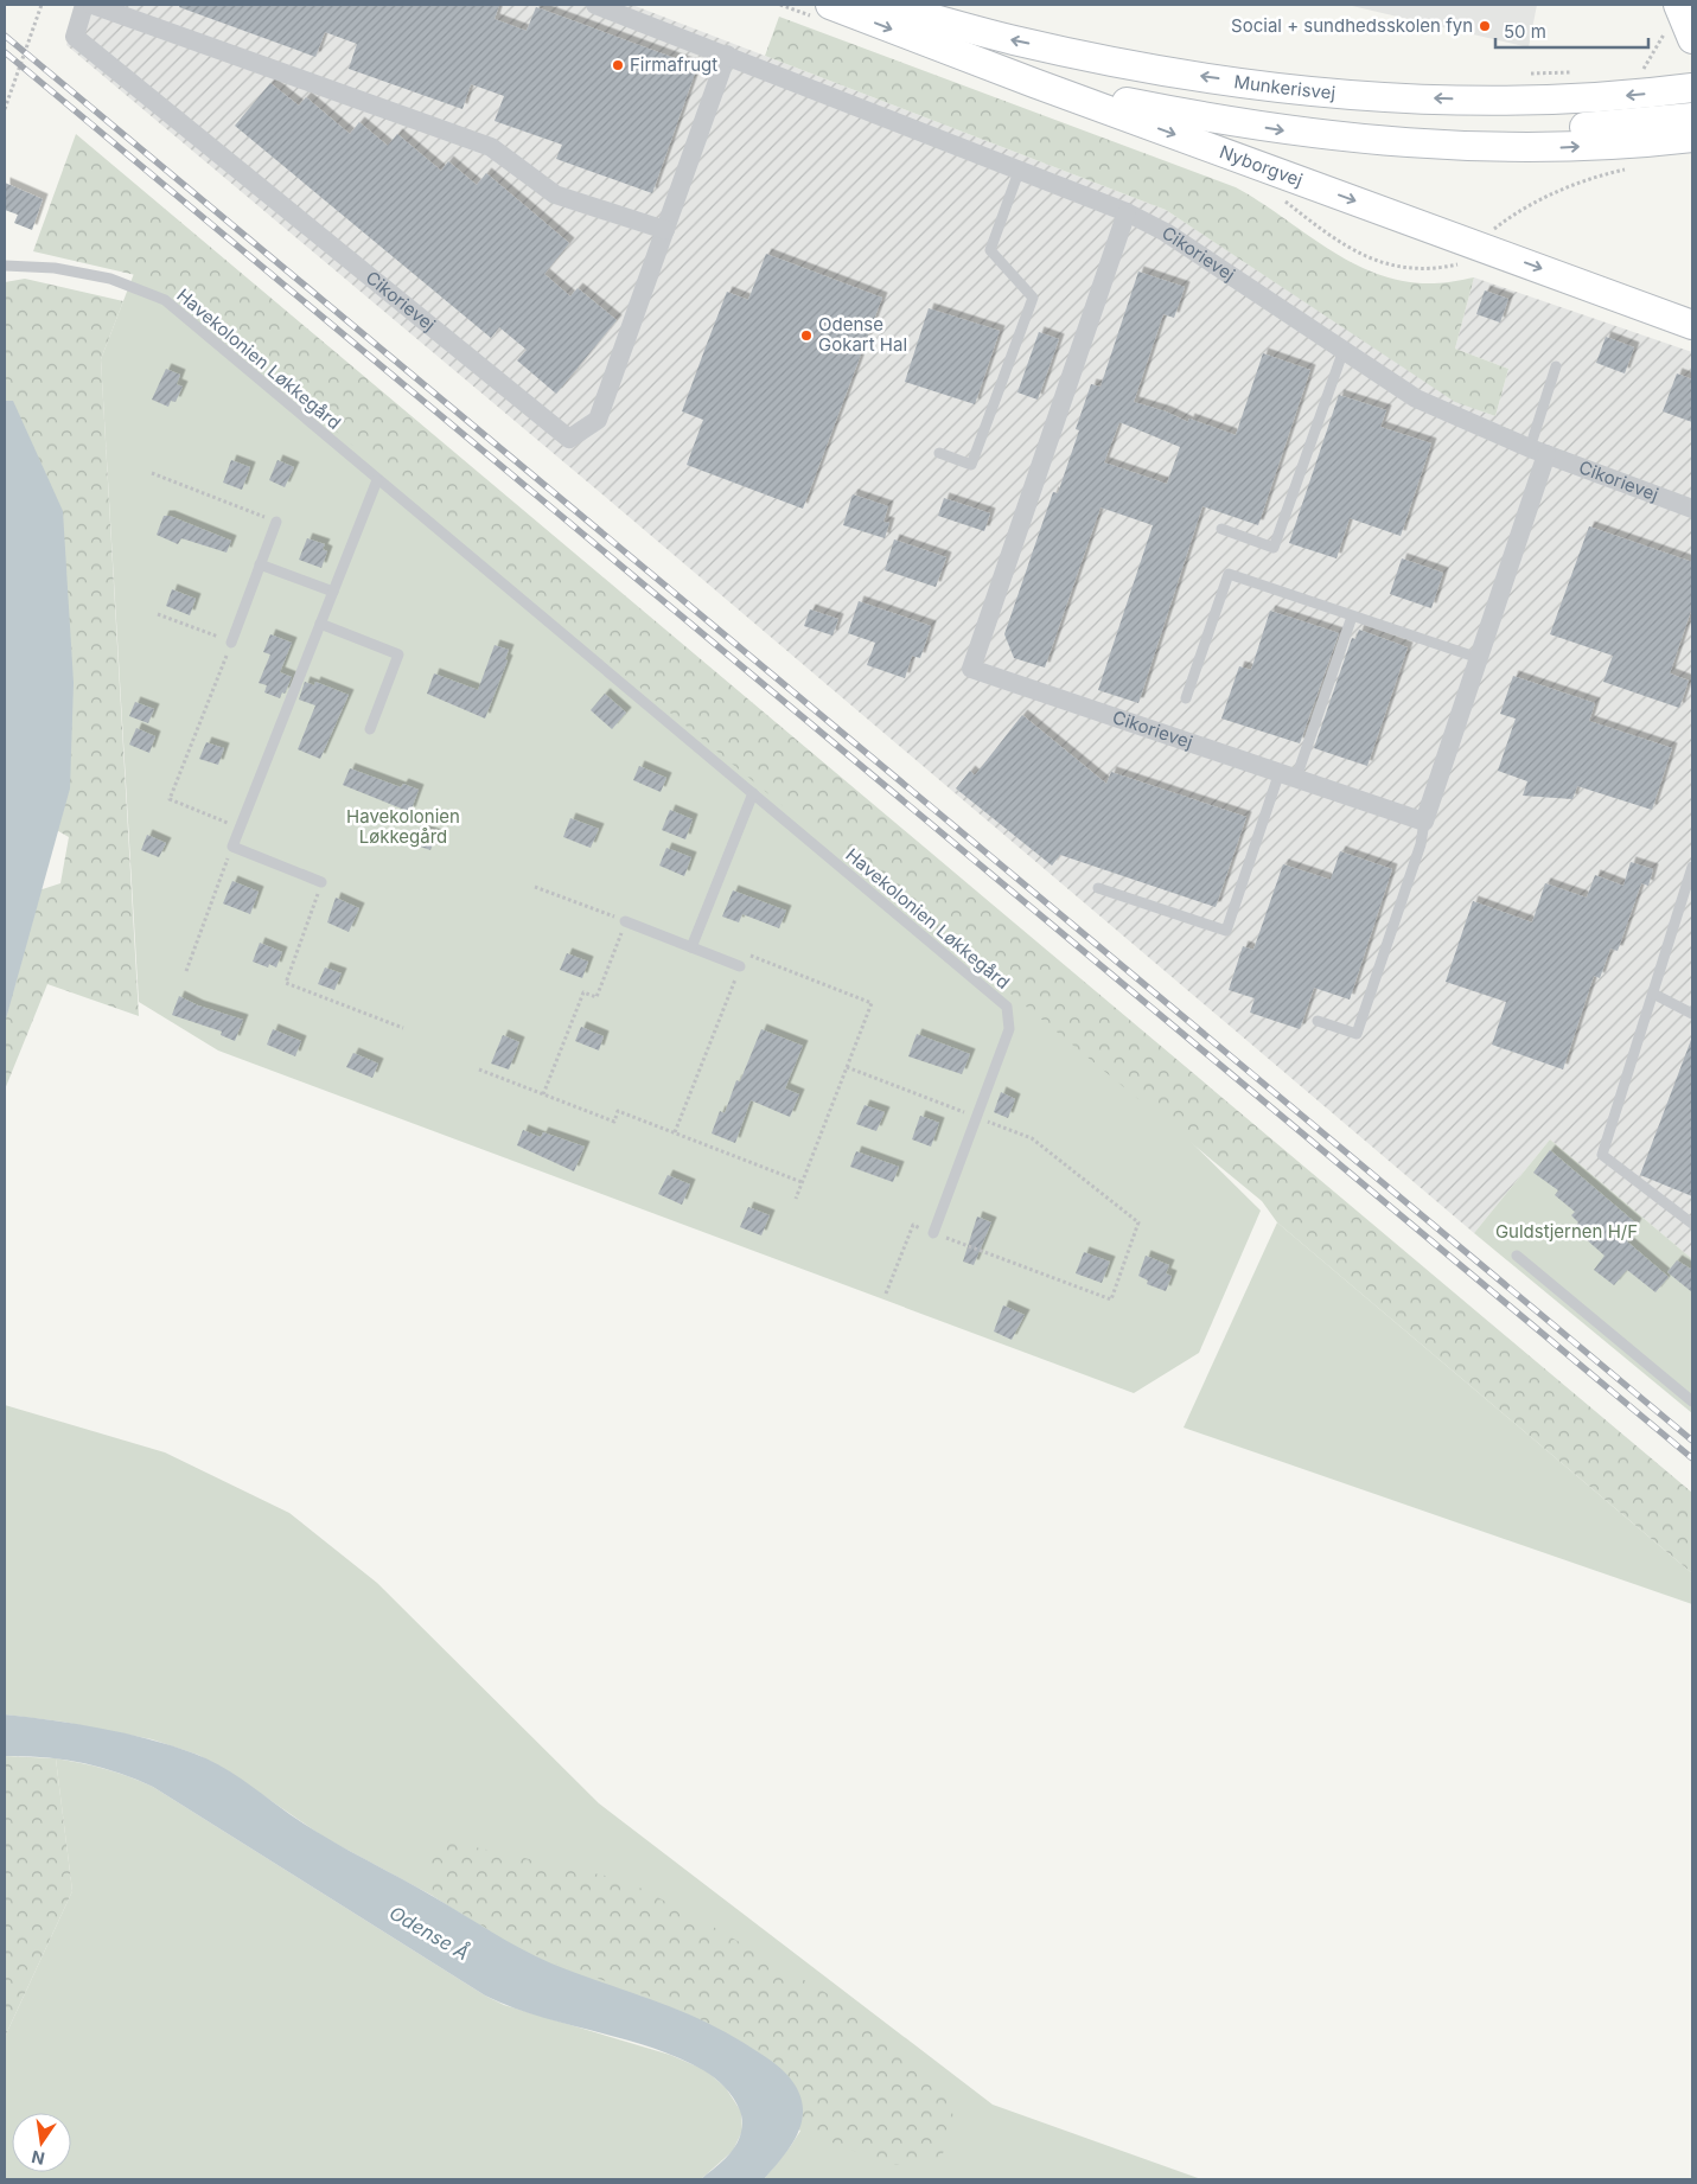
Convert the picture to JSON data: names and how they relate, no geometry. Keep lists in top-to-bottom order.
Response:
{
  "streets": {
    "main road": ["Munkerisvej", "Nyborgvej"],
    "street": ["Cikorievej"],
    "lane": ["Havekolonien Løkkegård"]
  },
  "water": ["Odense Å"],
  "parks": ["Havekolonien Løkkegård", "Guldstjernen H/F"],
  "places": ["Social + sundhedsskolen fyn", "Firmafrugt", "Odense Gokart Hal"],
  "scale_bar": "50 m",
  "north": "bottom"
}
